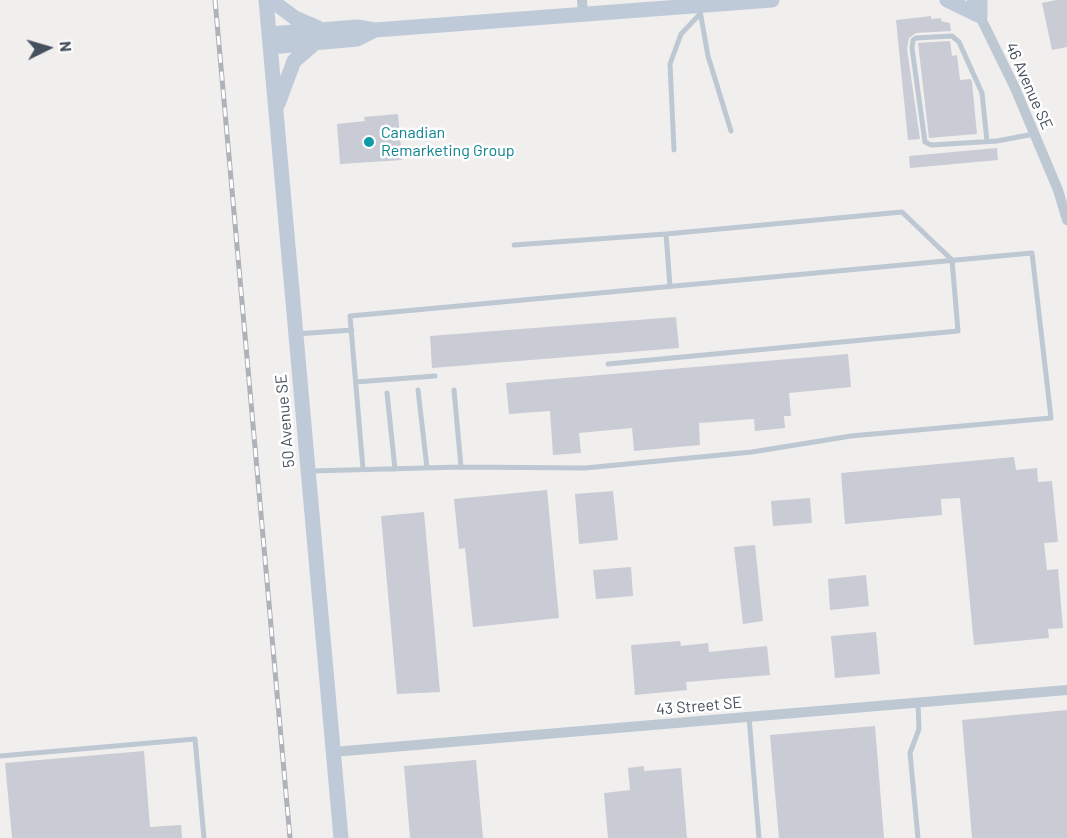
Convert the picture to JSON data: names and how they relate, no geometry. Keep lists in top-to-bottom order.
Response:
{
  "streets": {
    "street": ["46 Avenue SE", "50 Avenue SE", "43 Street SE"]
  },
  "crossings": [
    ["50 Avenue SE", "43 Street SE"]
  ],
  "places": ["Canadian Remarketing Group"],
  "north": "right"
}
